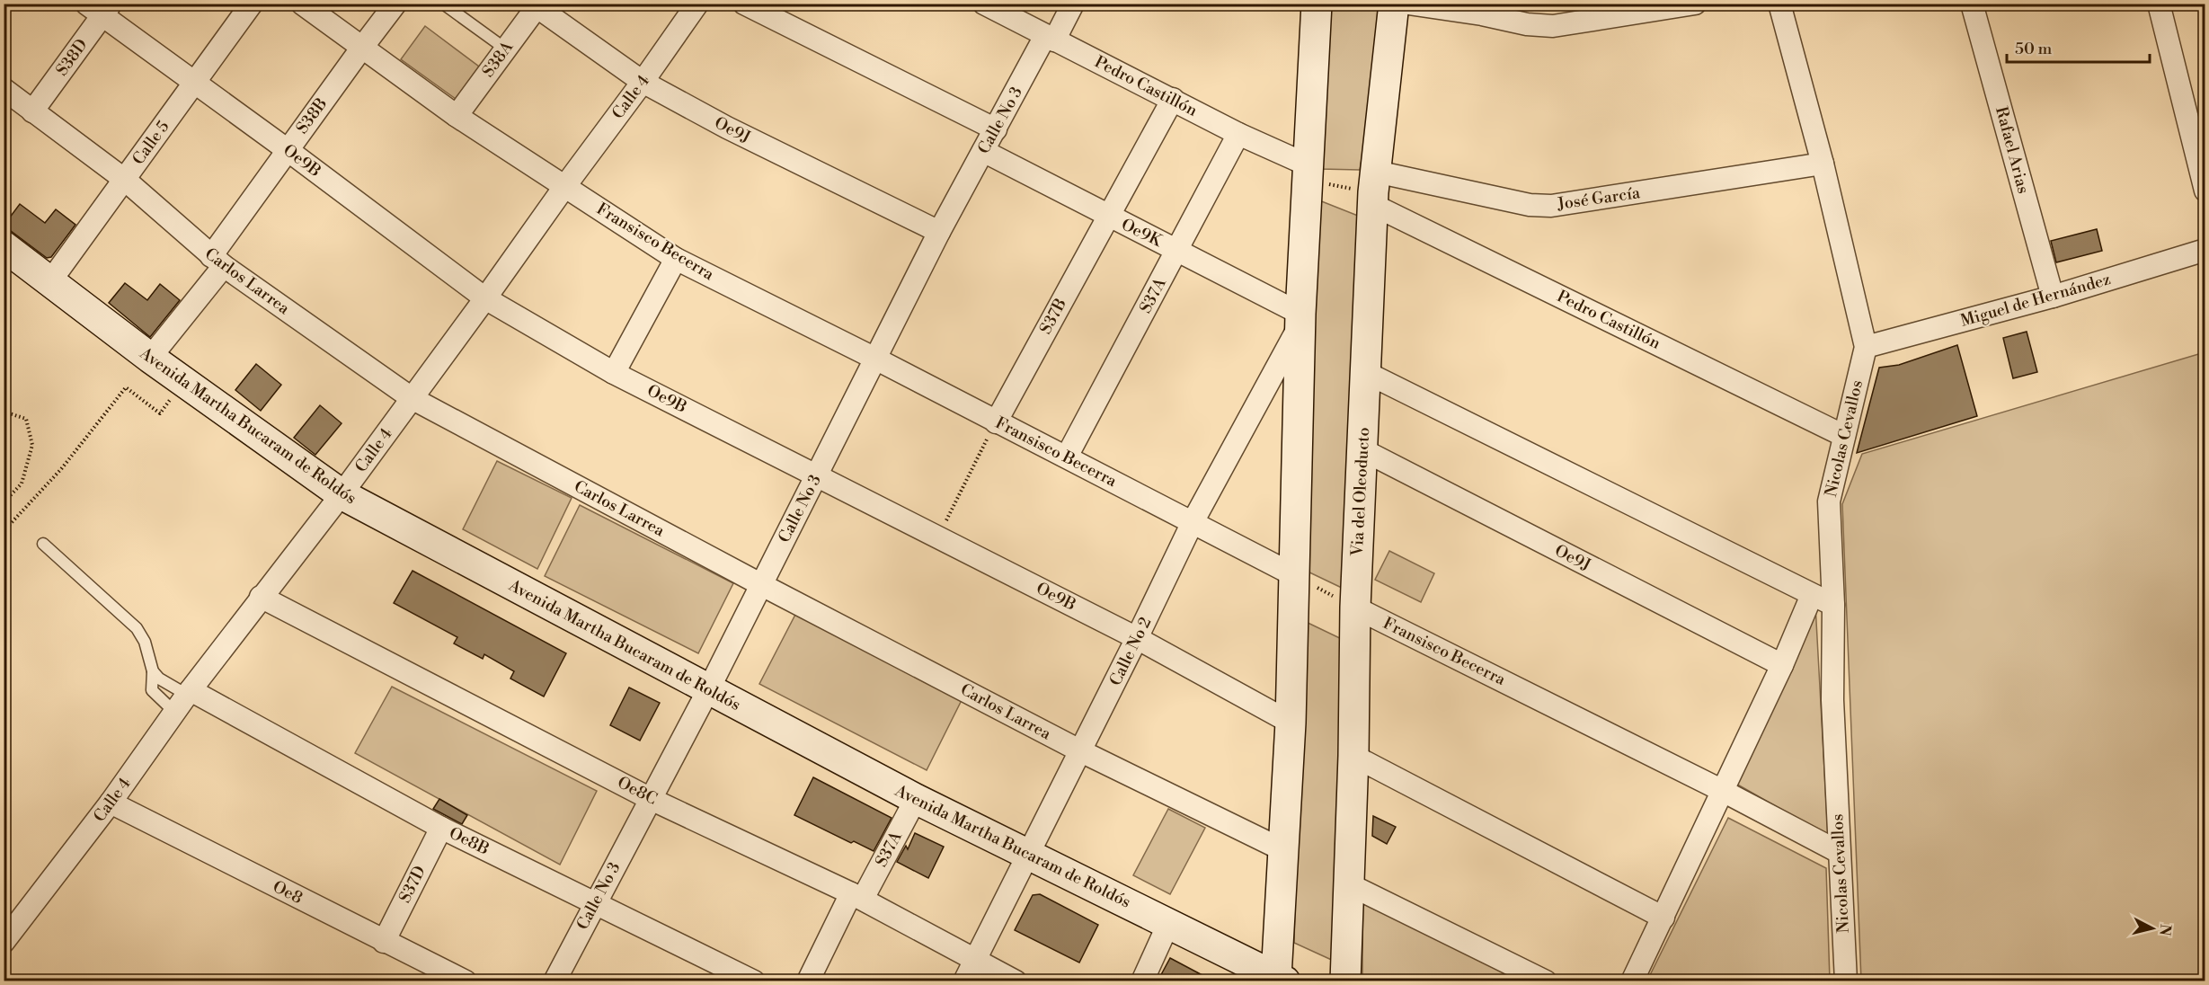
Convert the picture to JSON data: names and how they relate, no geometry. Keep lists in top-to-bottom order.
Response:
{
  "streets": {
    "street": [
      "S38D",
      "S38A",
      "Pedro Castillón",
      "Calle 4",
      "S38B",
      "Calle No 3",
      "Oe9J",
      "Calle 5",
      "Rafael Arias",
      "Oe9B",
      "José García",
      "Oe9K",
      "Fransisco Becerra",
      "Carlos Larrea",
      "S37A",
      "Miguel de Hernández",
      "S37B",
      "Avenida Martha Bucaram de Roldós",
      "Nicolas Cevallos",
      "Via del Oleoducto",
      "Calle No 2",
      "Oe8C",
      "Oe8B",
      "S37D",
      "Oe8"
    ]
  },
  "crossings": [
    ["S38D", "Oe9B"],
    ["S38D", "Carlos Larrea"],
    ["S38A", "Oe9J"],
    ["S38A", "Fransisco Becerra"],
    ["Pedro Castillón", "Calle No 3"],
    ["Pedro Castillón", "José García"],
    ["Pedro Castillón", "S37A"],
    ["Pedro Castillón", "S37B"],
    ["Pedro Castillón", "Nicolas Cevallos"],
    ["Pedro Castillón", "Via del Oleoducto"],
    ["Calle 4", "Oe9J"],
    ["Calle 4", "Oe9B"],
    ["Calle 4", "Fransisco Becerra"],
    ["Calle 4", "Carlos Larrea"],
    ["Calle 4", "Avenida Martha Bucaram de Roldós"],
    ["Calle 4", "Oe8C"],
    ["Calle 4", "Oe8B"],
    ["Calle 4", "Oe8"],
    ["S38B", "Oe9B"],
    ["S38B", "Fransisco Becerra"],
    ["S38B", "Carlos Larrea"],
    ["S38B", "Avenida Martha Bucaram de Roldós"],
    ["Calle No 3", "Oe9J"],
    ["Calle No 3", "Oe9B"],
    ["Calle No 3", "Oe9K"],
    ["Calle No 3", "Fransisco Becerra"],
    ["Calle No 3", "Carlos Larrea"],
    ["Calle No 3", "Avenida Martha Bucaram de Roldós"],
    ["Calle No 3", "Oe8C"],
    ["Calle No 3", "Oe8B"],
    ["Oe9J", "Via del Oleoducto"],
    ["Calle 5", "Oe9B"],
    ["Calle 5", "Carlos Larrea"],
    ["Calle 5", "Avenida Martha Bucaram de Roldós"],
    ["Rafael Arias", "Miguel de Hernández"],
    ["Oe9B", "Calle No 2"],
    ["José García", "Nicolas Cevallos"],
    ["José García", "Via del Oleoducto"],
    ["Oe9K", "S37A"],
    ["Oe9K", "S37B"],
    ["Oe9K", "Calle No 2"],
    ["Fransisco Becerra", "S37A"],
    ["Fransisco Becerra", "S37B"],
    ["Fransisco Becerra", "Nicolas Cevallos"],
    ["Fransisco Becerra", "Via del Oleoducto"],
    ["Fransisco Becerra", "Calle No 2"],
    ["Carlos Larrea", "Calle No 2"],
    ["S37A", "Avenida Martha Bucaram de Roldós"],
    ["S37A", "Oe8C"],
    ["Miguel de Hernández", "Nicolas Cevallos"],
    ["Avenida Martha Bucaram de Roldós", "Calle No 2"],
    ["Calle No 2", "Oe8C"],
    ["Oe8B", "S37D"],
    ["S37D", "Oe8"]
  ],
  "scale_bar": "50 m",
  "north": "right"
}
